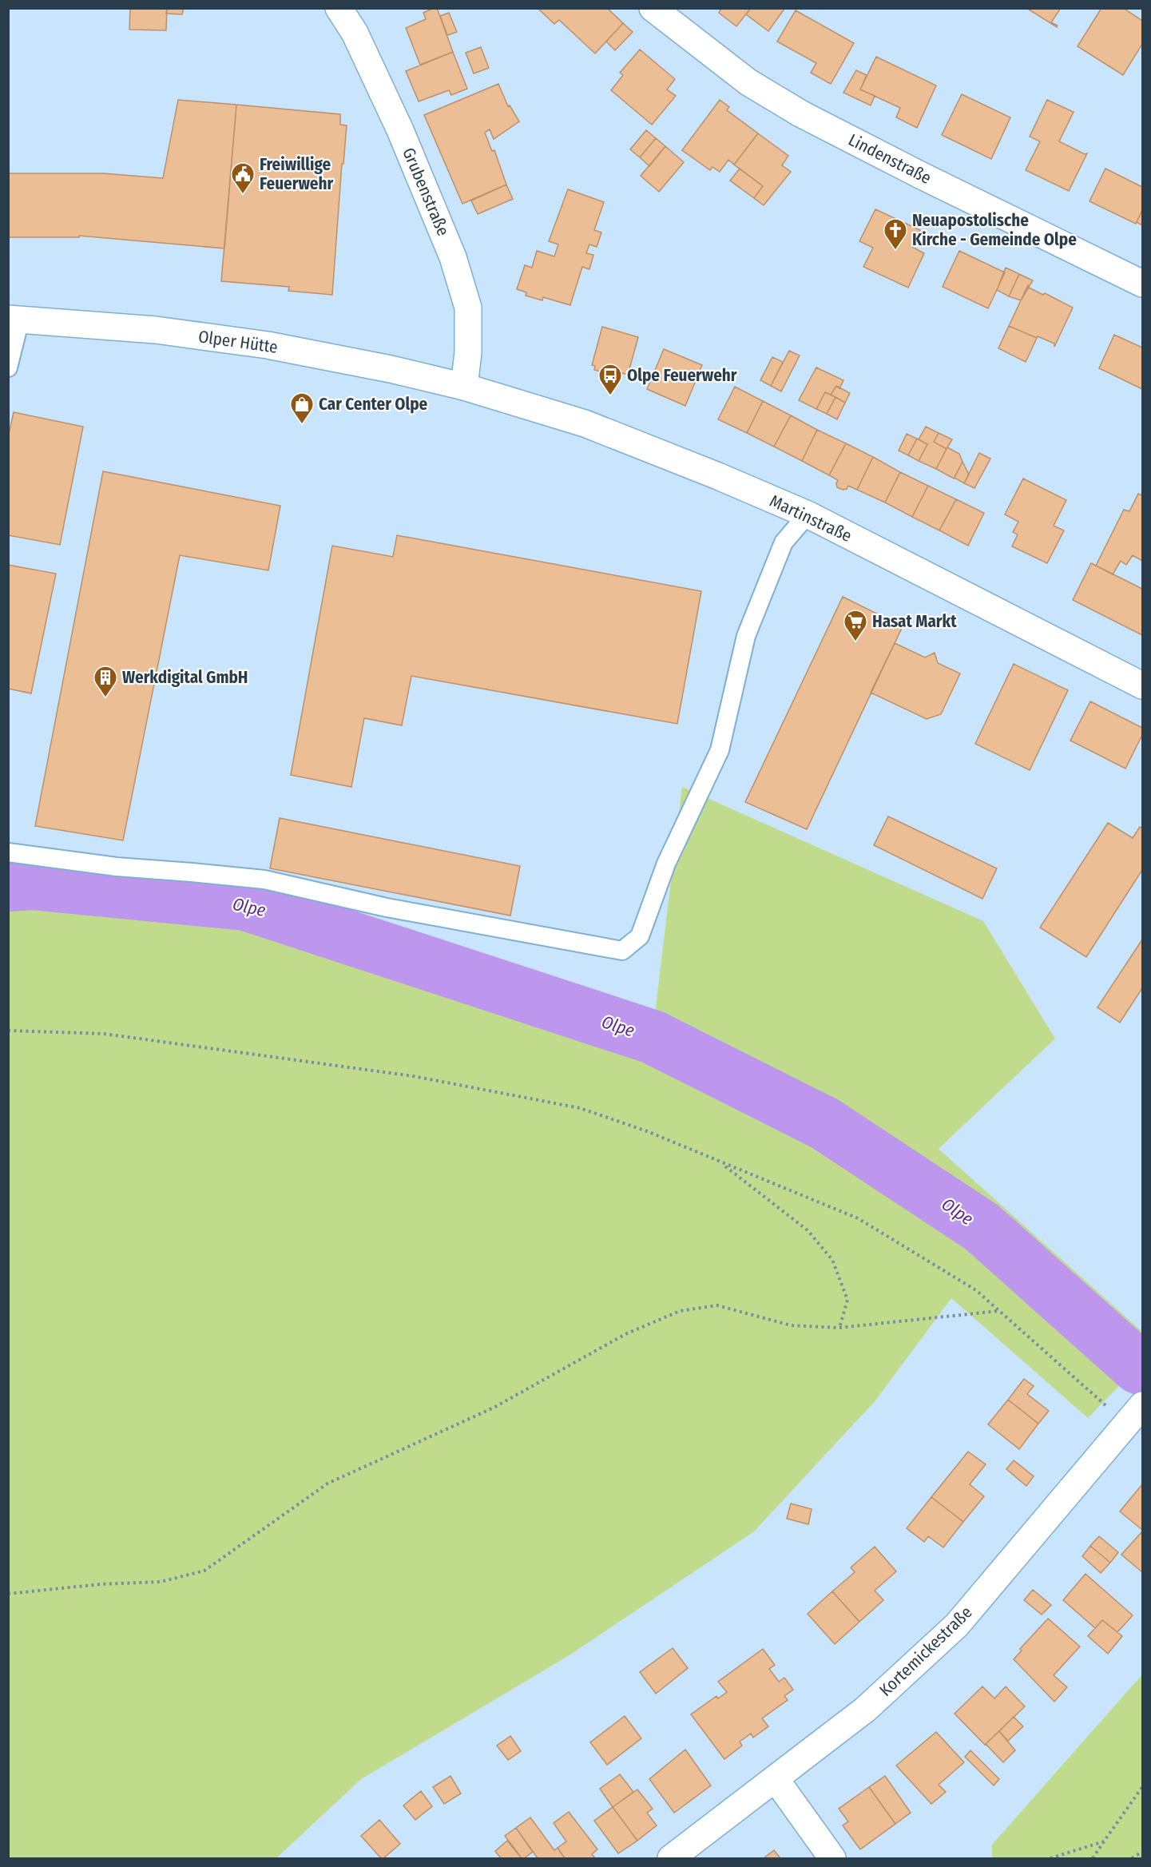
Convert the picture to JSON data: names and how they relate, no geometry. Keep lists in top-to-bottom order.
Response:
{
  "streets": {
    "street": [
      "Lindenstraße",
      "Grubenstraße",
      "Olper Hütte",
      "Martinstraße",
      "Kortemickestraße"
    ]
  },
  "crossings": [
    ["Grubenstraße", "Olper Hütte"],
    ["Grubenstraße", "Martinstraße"],
    ["Olper Hütte", "Martinstraße"]
  ],
  "water": ["Olpe"],
  "places": {
    "public building": ["Freiwillige Feuerwehr"],
    "church": ["Neuapostolische Kirche - Gemeinde Olpe"],
    "bus stop": ["Olpe Feuerwehr"],
    "shop": ["Car Center Olpe"],
    "supermarket": ["Hasat Markt"],
    "building": ["Werkdigital GmbH"]
  }
}
